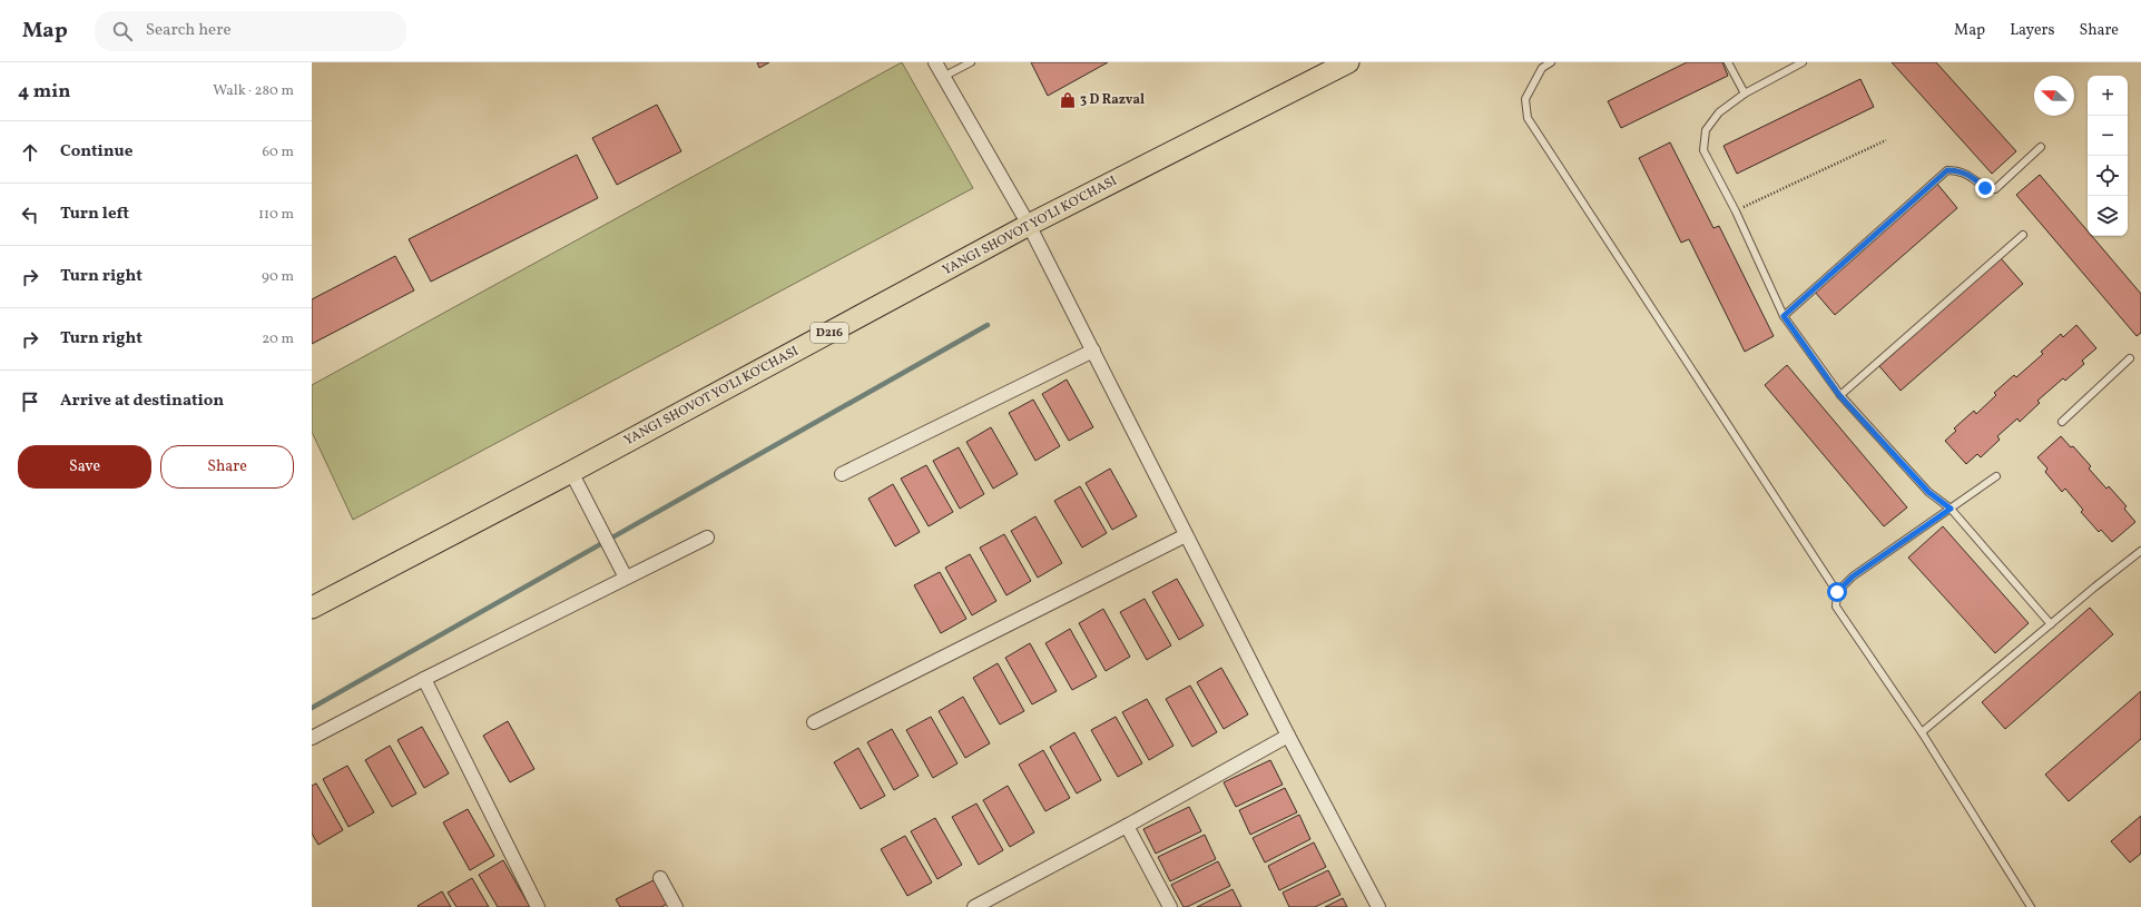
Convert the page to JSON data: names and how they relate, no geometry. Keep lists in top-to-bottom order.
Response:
{
  "streets": {
    "main road": ["YANGI SHOVOT YO'LI KO'CHASI", "D216"]
  },
  "places": {
    "shop": ["3 D Razval"]
  },
  "north": "left",
  "page": {
    "header": "Map",
    "search": "Search here",
    "nav": ["Map", "Layers", "Share"],
    "heading": ["4 min", "Walk · 280 m"],
    "map_buttons": ["+", "−"],
    "list": [
      ["Continue", "60 m"],
      ["Turn left", "110 m"],
      ["Turn right", "90 m"],
      ["Turn right", "20 m"],
      "Arrive at destination"
    ],
    "buttons": ["Save", "Share"]
  }
}
